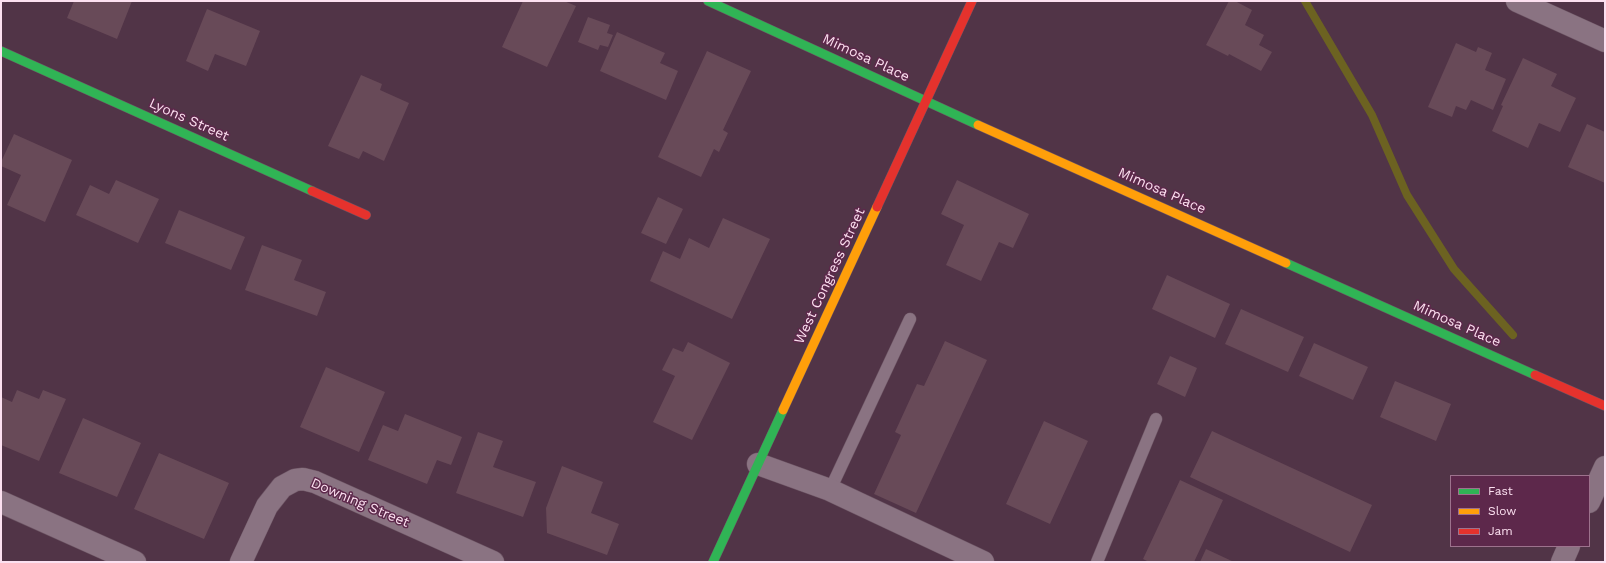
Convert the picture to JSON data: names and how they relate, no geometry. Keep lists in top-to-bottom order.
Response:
{
  "streets": {
    "street": [
      "Mimosa Place",
      "Lyons Street",
      "West Congress Street",
      "Downing Street"
    ]
  },
  "crossings": [
    ["Mimosa Place", "West Congress Street"]
  ],
  "legend": ["Fast", "Slow", "Jam"]
}
